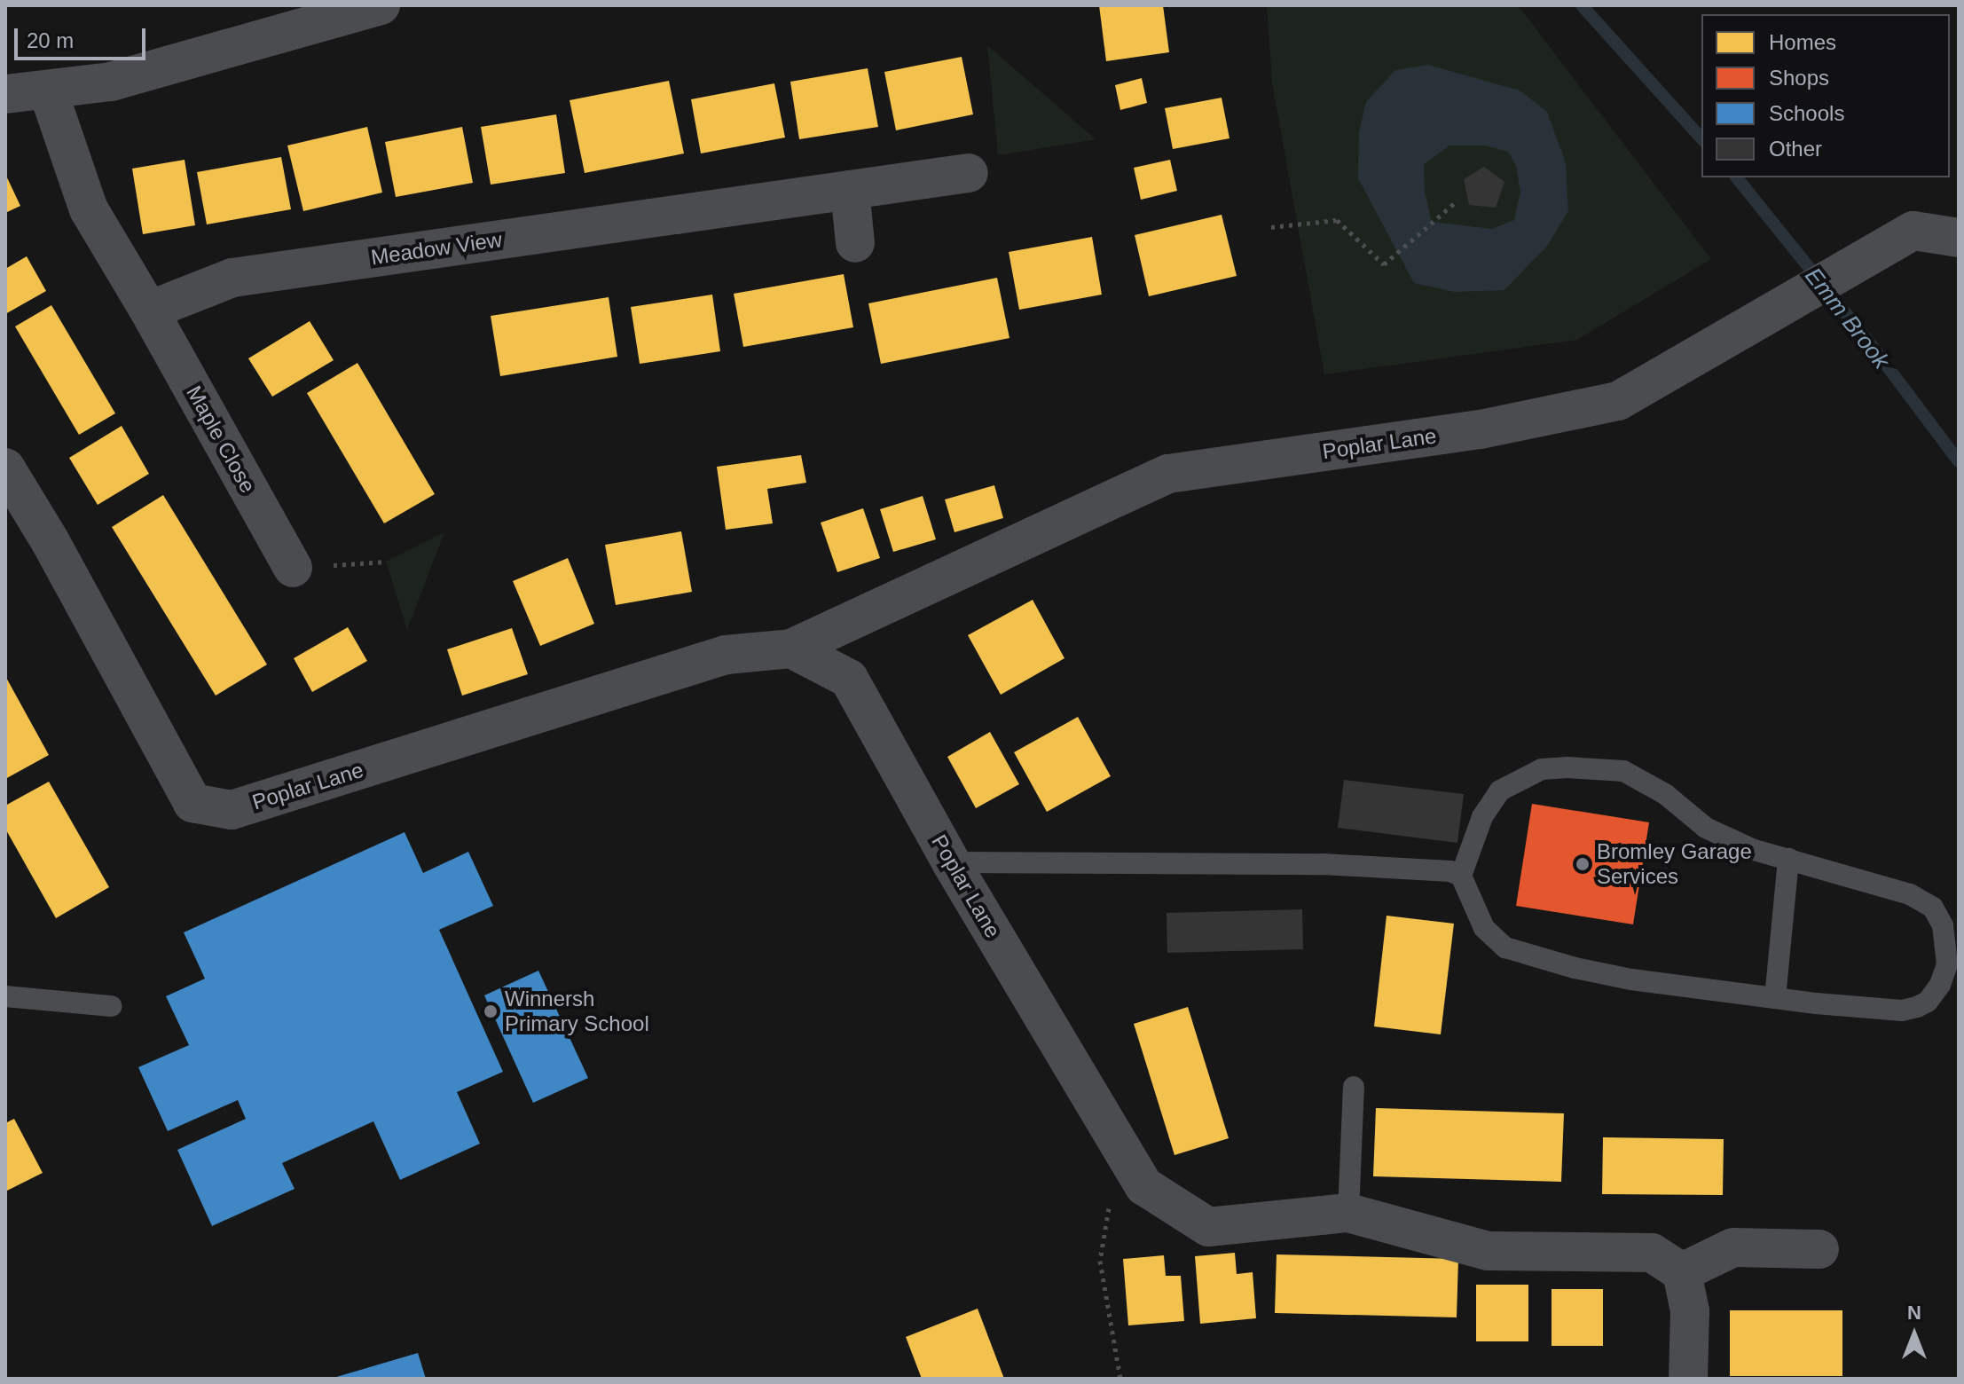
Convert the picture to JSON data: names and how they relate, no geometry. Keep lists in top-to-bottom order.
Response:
{
  "streets": {
    "street": ["Meadow View", "Maple Close", "Poplar Lane"]
  },
  "crossings": [
    ["Meadow View", "Maple Close"]
  ],
  "water": ["Emm Brook"],
  "places": ["Bromley Garage Services", "Winnersh Primary School"],
  "legend": [
    "Homes",
    "Shops",
    "Schools",
    "Other"
  ],
  "scale_bar": "20 m",
  "north": "top"
}
